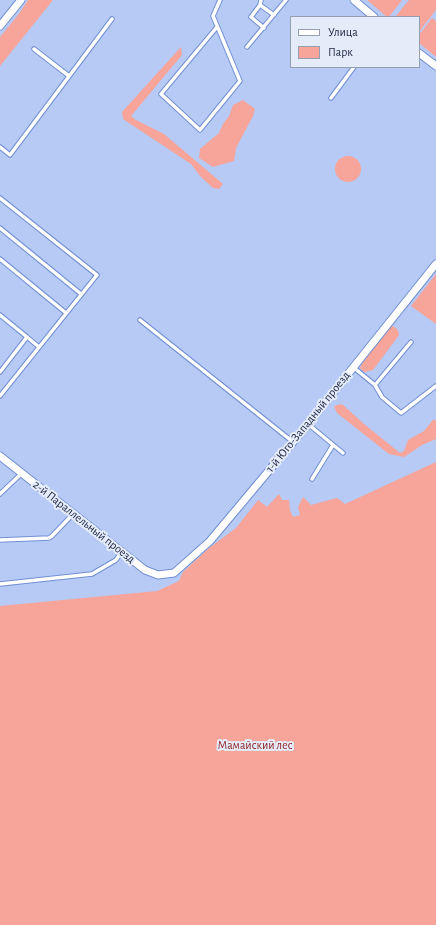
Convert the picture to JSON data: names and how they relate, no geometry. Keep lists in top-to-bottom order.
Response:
{
  "streets": {
    "street": ["1-й Юго-Западный проезд", "2-й Параллельный проезд"]
  },
  "crossings": [
    ["1-й Юго-Западный проезд", "2-й Параллельный проезд"]
  ],
  "parks": ["Мамайский лес"],
  "legend": ["Улица", "Парк"]
}
